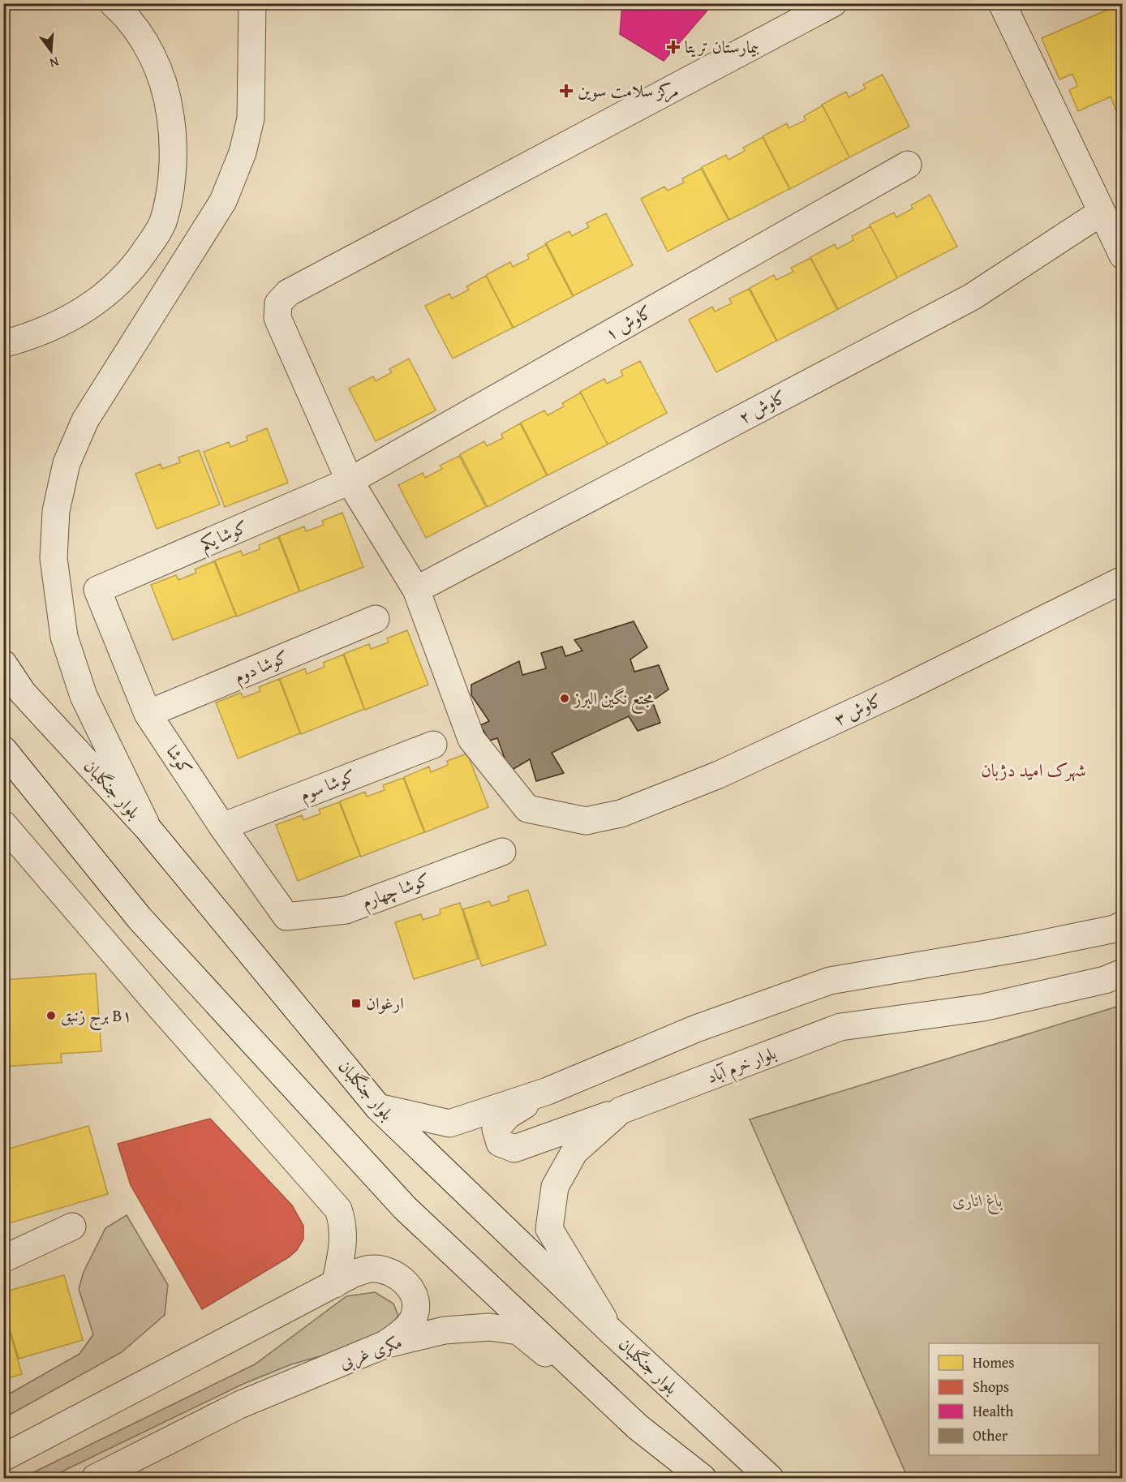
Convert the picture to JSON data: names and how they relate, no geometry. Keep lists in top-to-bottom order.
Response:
{
  "streets": {
    "street": [
      "کاوش ۱",
      "کاوش ۲",
      "کوشا یکم",
      "کوشا دوم",
      "کاوش ۳",
      "کوشا",
      "کوشا سوم",
      "بلوار جنگلبان",
      "کوشا چهارم",
      "بلوار خرم آباد",
      "مکری غربی"
    ]
  },
  "crossings": [
    ["کاوش ۱", "کوشا یکم"],
    ["کاوش ۲", "کاوش ۳"],
    ["کوشا یکم", "کوشا"],
    ["کوشا دوم", "کوشا"],
    ["کوشا", "کوشا سوم"],
    ["کوشا", "کوشا چهارم"],
    ["بلوار جنگلبان", "بلوار خرم آباد"]
  ],
  "districts": ["شهرک امید دژبان"],
  "parks": ["باغ اناری"],
  "places": {
    "health": ["بیمارستان تریتا", "مرکز سلامت سوین"],
    "other": ["مجتع نگین البرز", "برج زنبق B۱"],
    "transit": ["ارغوان"]
  },
  "legend": [
    "Homes",
    "Shops",
    "Health",
    "Other"
  ],
  "north": "bottom"
}
